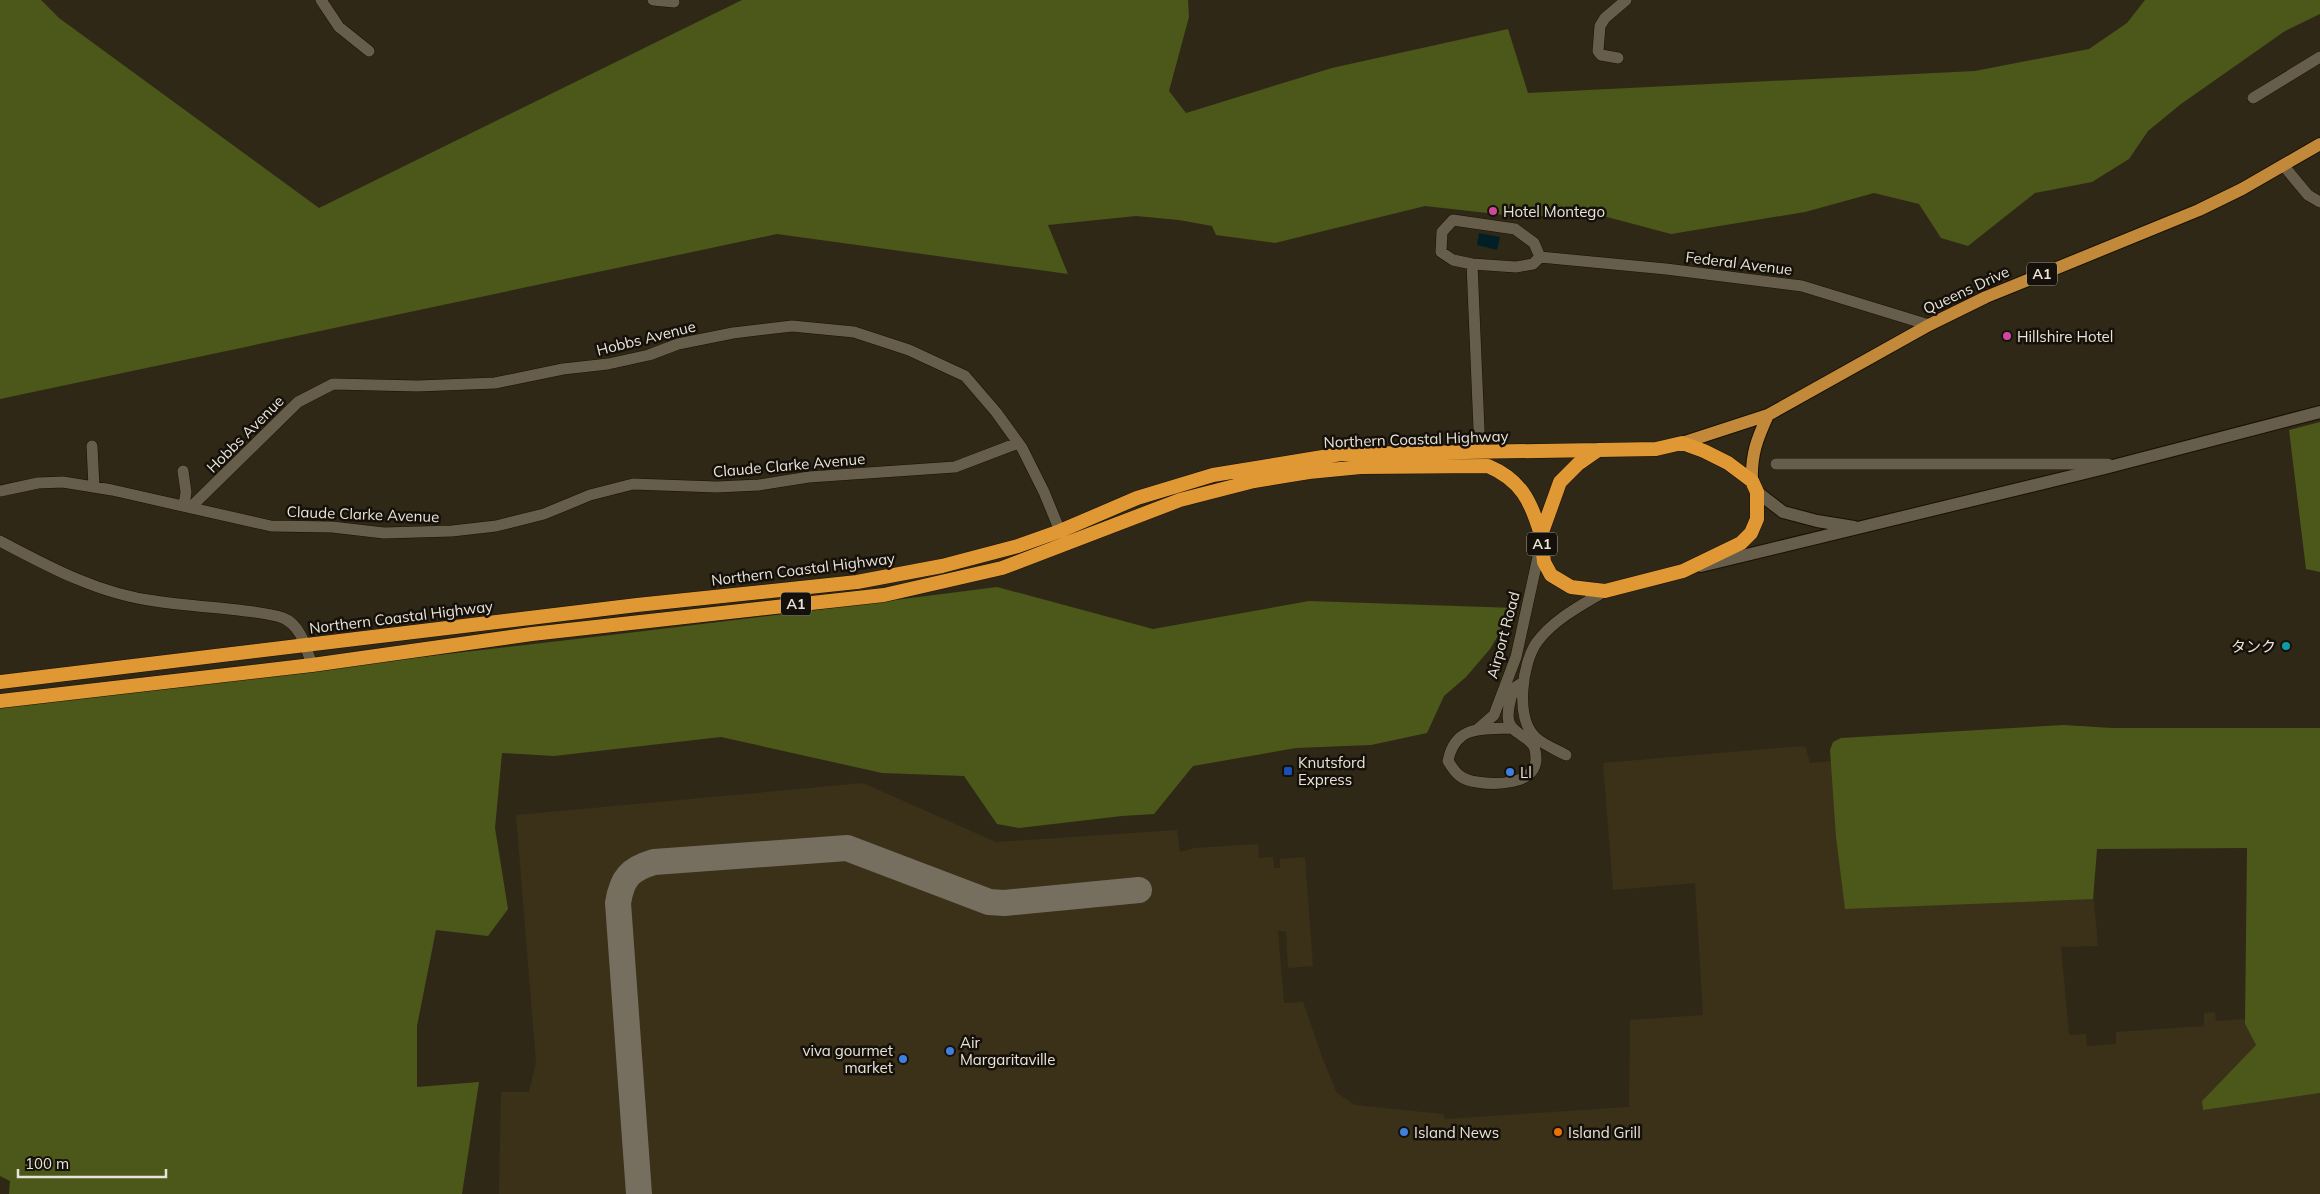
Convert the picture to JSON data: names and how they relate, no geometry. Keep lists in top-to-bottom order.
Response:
{
  "streets": {
    "highway": ["A1", "Northern Coastal Highway"],
    "main road": ["Queens Drive"],
    "street": [
      "Federal Avenue",
      "Hobbs Avenue",
      "Claude Clarke Avenue",
      "Airport Road"
    ]
  },
  "crossings": [
    ["Federal Avenue", "Queens Drive"],
    ["A1", "Queens Drive"],
    ["A1", "Northern Coastal Highway"],
    ["A1", "Airport Road"],
    ["Hobbs Avenue", "Northern Coastal Highway"],
    ["Hobbs Avenue", "Claude Clarke Avenue"],
    ["Northern Coastal Highway", "Airport Road"]
  ],
  "places": {
    "other": [
      "Hotel Montego",
      "Hillshire Hotel",
      "タンク",
      "Ll",
      "Air Margaritaville",
      "viva gourmet market",
      "Island News",
      "Island Grill"
    ],
    "transit": ["Knutsford Express"]
  },
  "scale_bar": "100 m"
}
